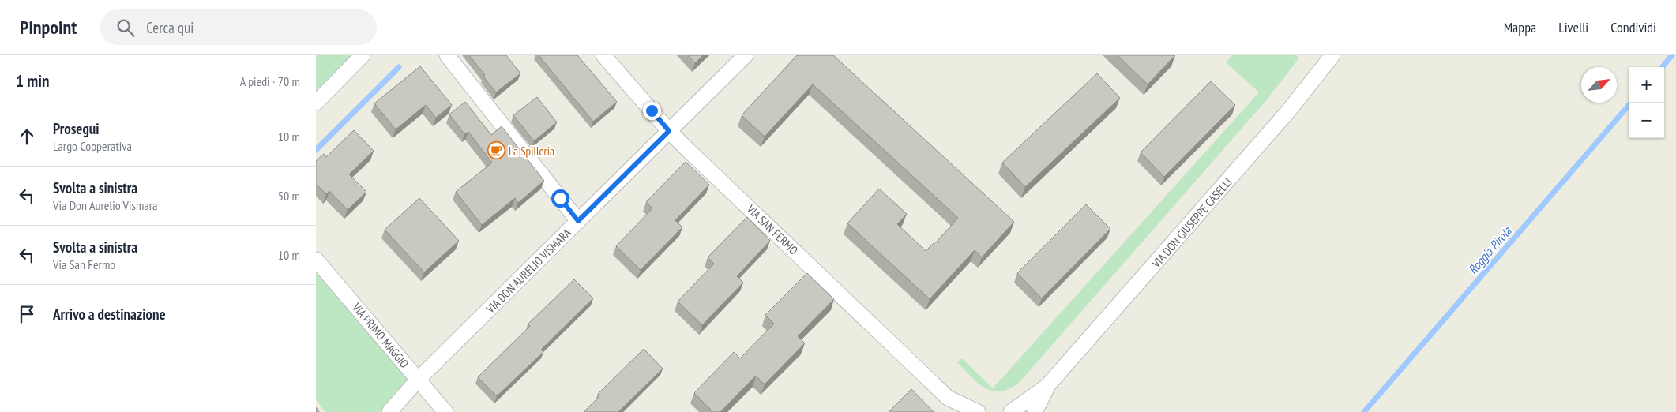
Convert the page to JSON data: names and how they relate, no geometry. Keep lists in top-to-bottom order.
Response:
{
  "streets": {
    "street": [
      "VIA DON GIUSEPPE CASELLI",
      "VIA SAN FERMO",
      "VIA DON AURELIO VISMARA",
      "VIA PRIMO MAGGIO"
    ]
  },
  "crossings": [
    ["VIA SAN FERMO", "VIA DON AURELIO VISMARA"],
    ["VIA DON AURELIO VISMARA", "VIA PRIMO MAGGIO"]
  ],
  "water": ["Roggia Pirola"],
  "places": {
    "cafe": ["La Spilleria"]
  },
  "north": "top right",
  "page": {
    "header": "Pinpoint",
    "search": "Cerca qui",
    "nav": ["Mappa", "Livelli", "Condividi"],
    "heading": ["1 min", "A piedi · 70 m"],
    "map_buttons": ["+", "−"],
    "list": [
      ["Prosegui", "Largo Cooperativa", "10 m"],
      ["Svolta a sinistra", "Via Don Aurelio Vismara", "50 m"],
      ["Svolta a sinistra", "Via San Fermo", "10 m"],
      "Arrivo a destinazione"
    ]
  }
}
